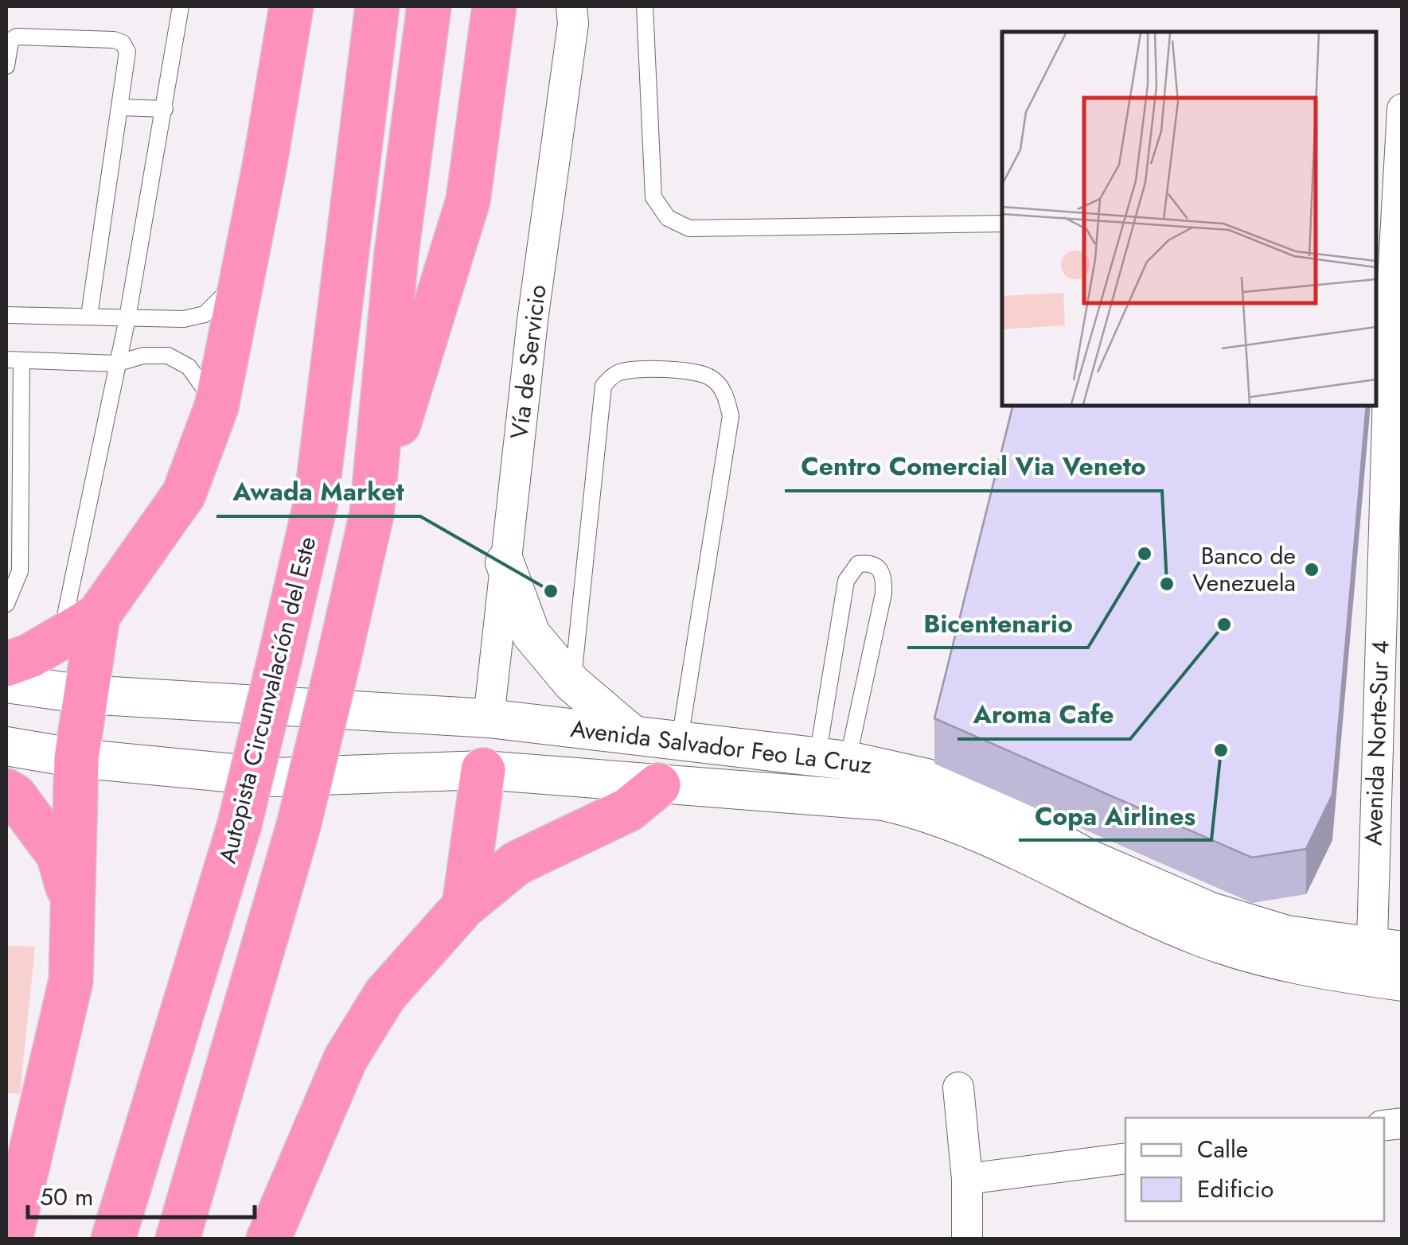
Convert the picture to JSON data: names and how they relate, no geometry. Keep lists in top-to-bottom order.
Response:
{
  "streets": {
    "highway": ["Autopista Circunvalación del Este"],
    "street": ["Vía de Servicio", "Avenida Norte-Sur 4", "Avenida Salvador Feo La Cruz"]
  },
  "crossings": [
    ["Vía de Servicio", "Avenida Salvador Feo La Cruz"],
    ["Avenida Norte-Sur 4", "Avenida Salvador Feo La Cruz"]
  ],
  "places": [
    "Bicentenario",
    "Banco de Venezuela",
    "Centro Comercial Via Veneto",
    "Awada Market",
    "Aroma Cafe",
    "Copa Airlines"
  ],
  "legend": ["Calle", "Edificio"],
  "scale_bar": "50 m"
}
